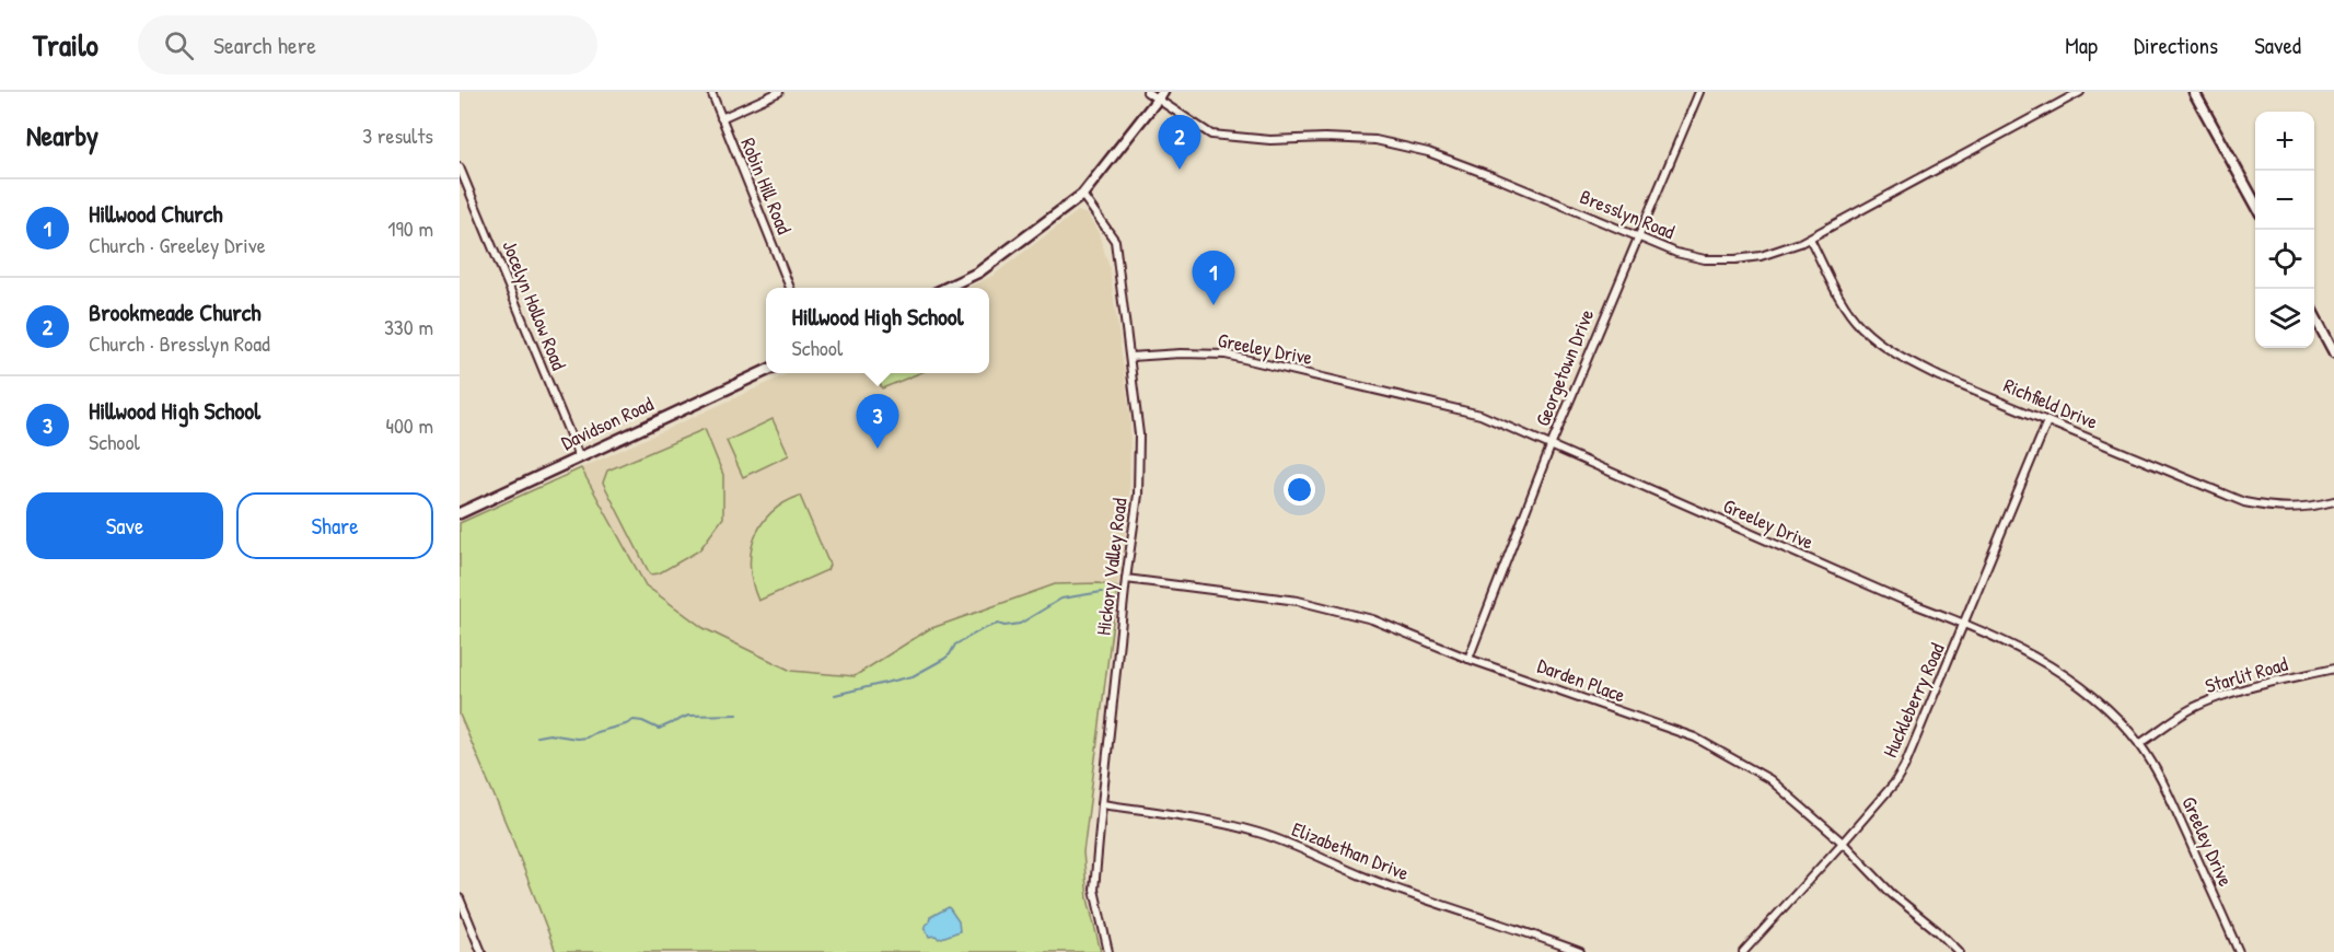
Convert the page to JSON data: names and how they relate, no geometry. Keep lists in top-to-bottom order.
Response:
{
  "streets": {
    "street": [
      "Robin Hill Road",
      "Bresslyn Road",
      "Jocelyn Hollow Road",
      "Greeley Drive",
      "Georgetown Drive",
      "Richfield Drive",
      "Davidson Road",
      "Hickory Valley Road",
      "Starlit Road",
      "Darden Place",
      "Huckleberry Road",
      "Elizabethan Drive"
    ]
  },
  "crossings": [
    ["Bresslyn Road", "Georgetown Drive"],
    ["Bresslyn Road", "Richfield Drive"],
    ["Jocelyn Hollow Road", "Davidson Road"],
    ["Greeley Drive", "Georgetown Drive"],
    ["Greeley Drive", "Hickory Valley Road"],
    ["Greeley Drive", "Starlit Road"],
    ["Greeley Drive", "Huckleberry Road"],
    ["Georgetown Drive", "Darden Place"],
    ["Richfield Drive", "Huckleberry Road"],
    ["Hickory Valley Road", "Darden Place"],
    ["Hickory Valley Road", "Elizabethan Drive"],
    ["Darden Place", "Huckleberry Road"]
  ],
  "page": {
    "header": "Trailo",
    "search": "Search here",
    "nav": ["Map", "Directions", "Saved"],
    "heading": ["Nearby", "3 results"],
    "map_buttons": ["+", "−"],
    "pins": ["2", "1", "3"],
    "list": [
      {
        "mark": "1",
        "name": "Hillwood Church",
        "note": "Church · Greeley Drive",
        "value": "190 m"
      },
      {
        "mark": "2",
        "name": "Brookmeade Church",
        "note": "Church · Bresslyn Road",
        "value": "330 m"
      },
      {
        "mark": "3",
        "name": "Hillwood High School",
        "note": "School",
        "value": "400 m"
      }
    ],
    "popup": ["Hillwood High School", "School"],
    "buttons": ["Save", "Share"]
  }
}
